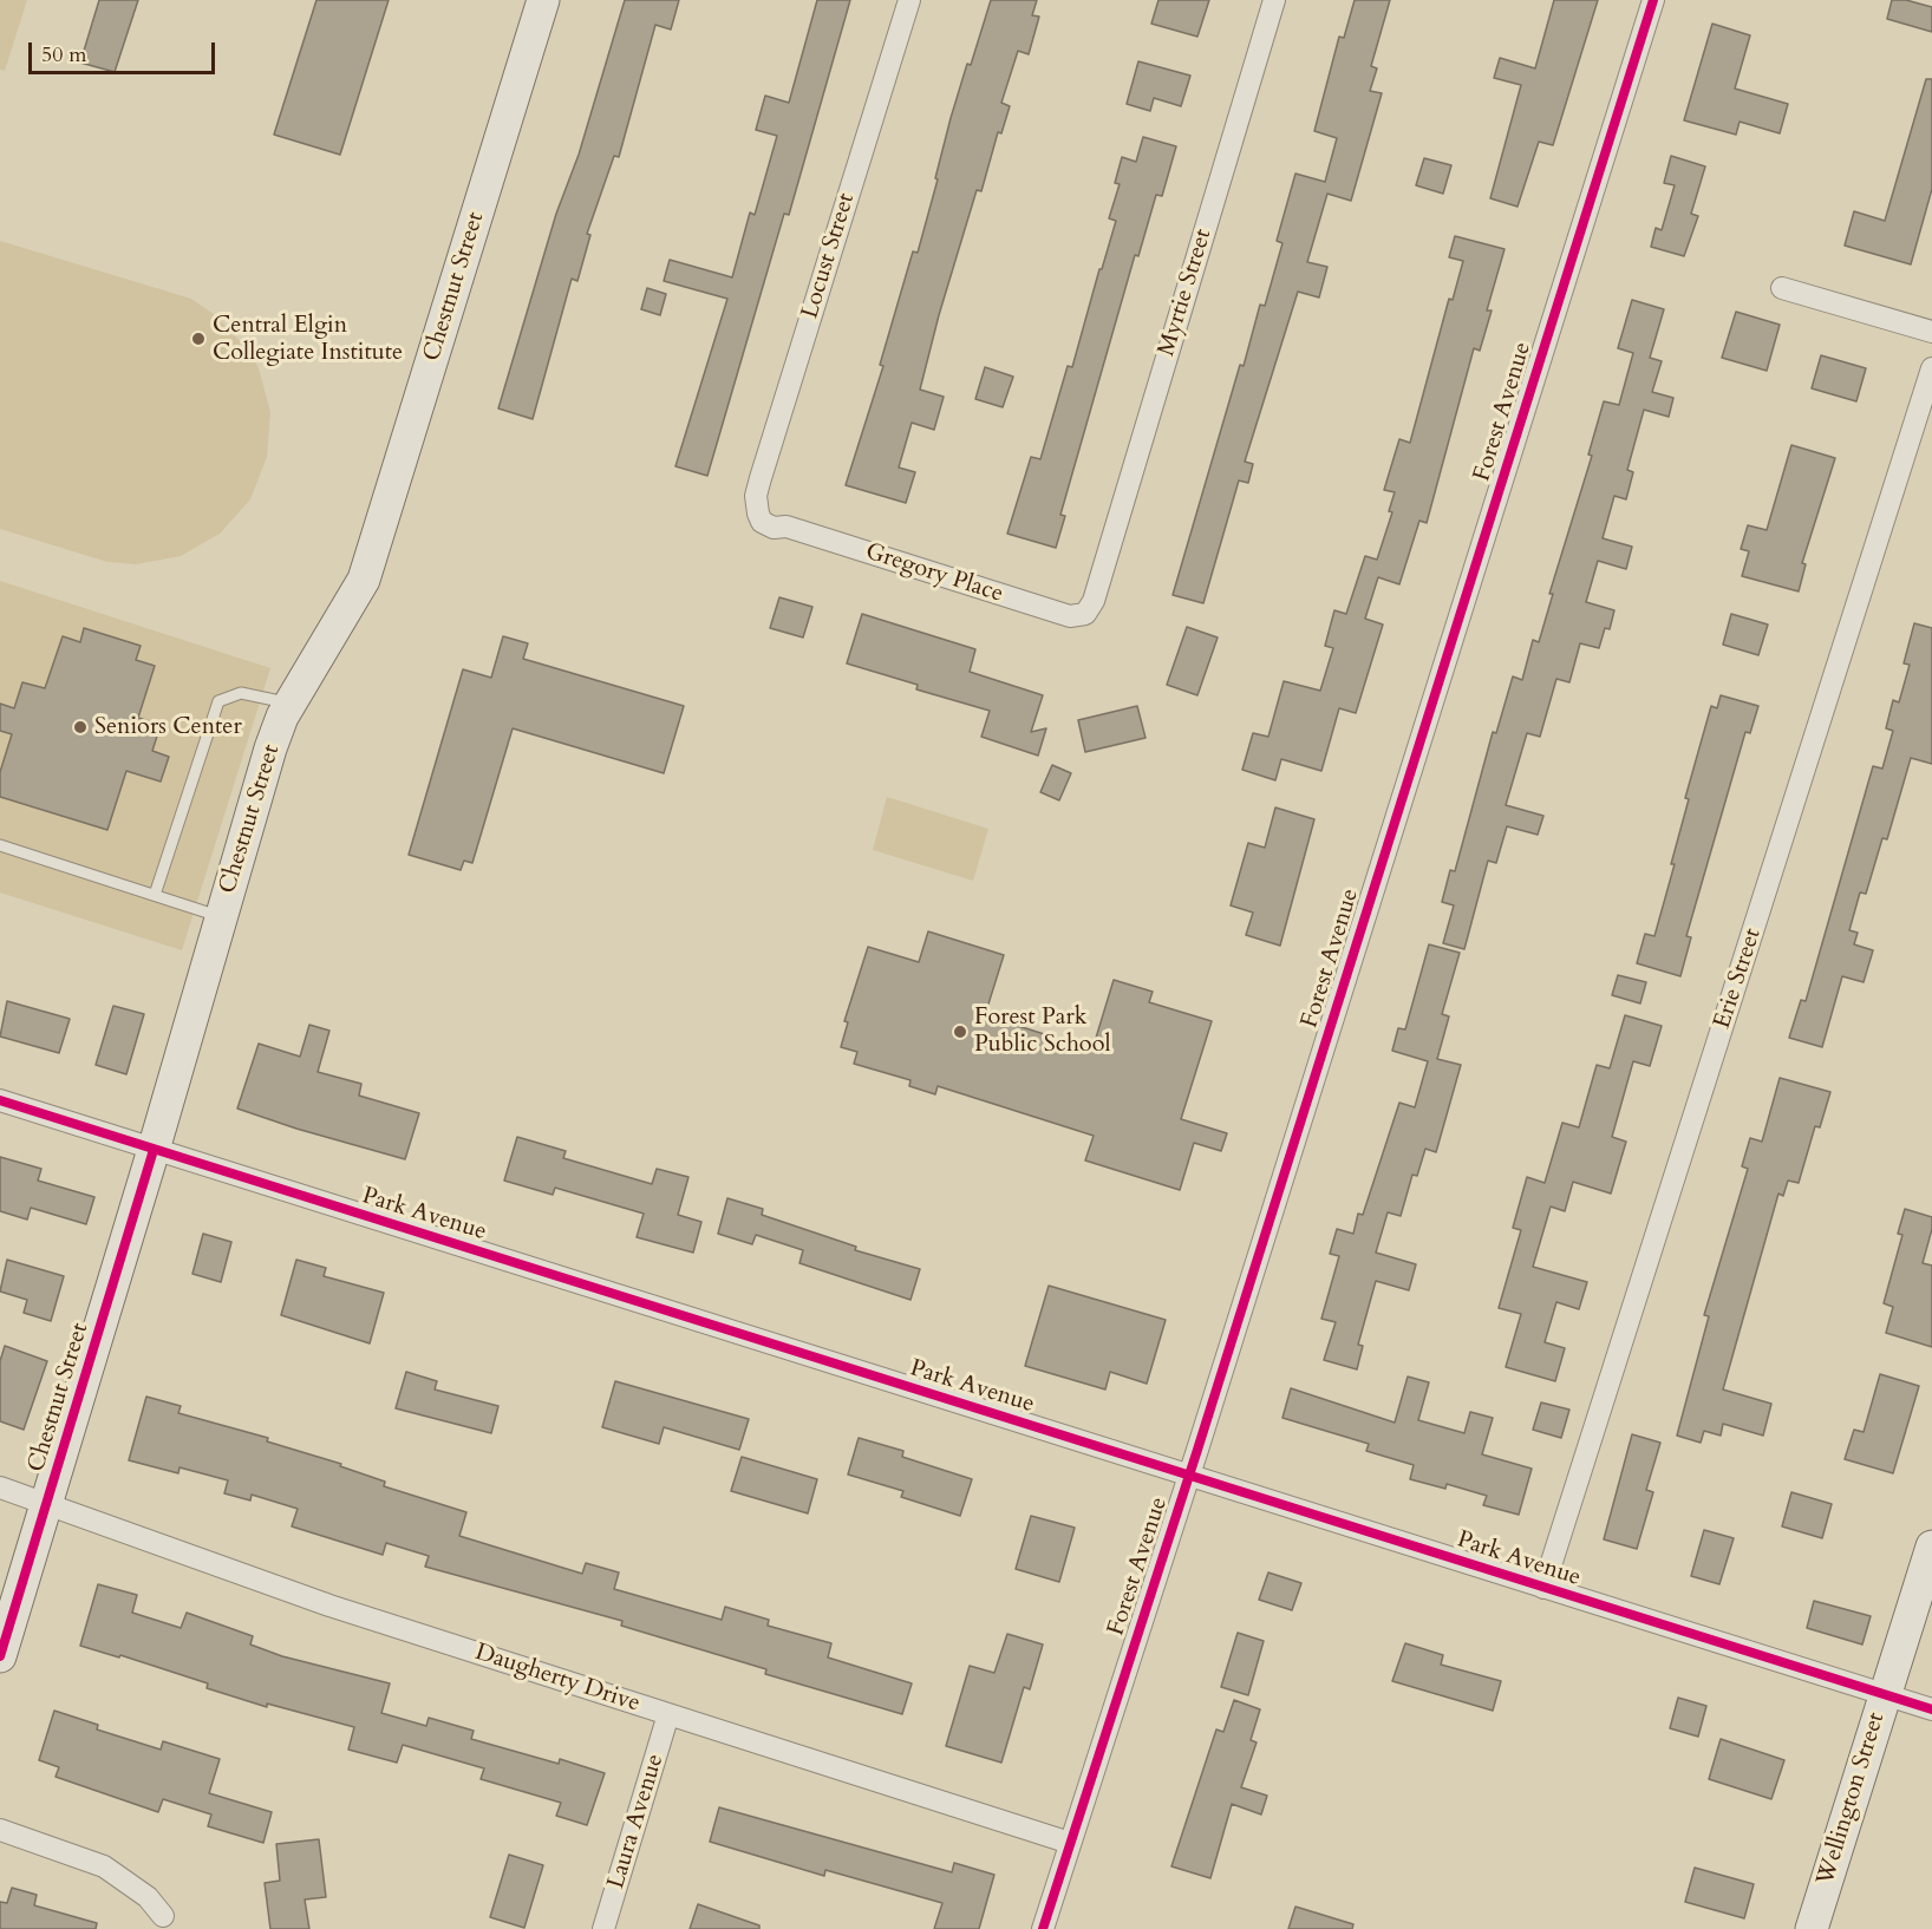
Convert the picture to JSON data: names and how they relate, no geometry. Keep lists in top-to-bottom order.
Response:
{
  "streets": {
    "street": [
      "Locust Street",
      "Chestnut Street",
      "Myrtie Street",
      "Forest Avenue",
      "Gregory Place",
      "Erie Street",
      "Park Avenue",
      "Daugherty Drive",
      "Wellington Street",
      "Laura Avenue"
    ]
  },
  "crossings": [
    ["Locust Street", "Gregory Place"],
    ["Chestnut Street", "Park Avenue"],
    ["Chestnut Street", "Daugherty Drive"],
    ["Myrtie Street", "Gregory Place"],
    ["Forest Avenue", "Park Avenue"],
    ["Forest Avenue", "Daugherty Drive"],
    ["Erie Street", "Park Avenue"],
    ["Park Avenue", "Wellington Street"],
    ["Daugherty Drive", "Laura Avenue"]
  ],
  "places": ["Central Elgin Collegiate Institute", "Seniors Center", "Forest Park Public School"],
  "scale_bar": "50 m"
}
